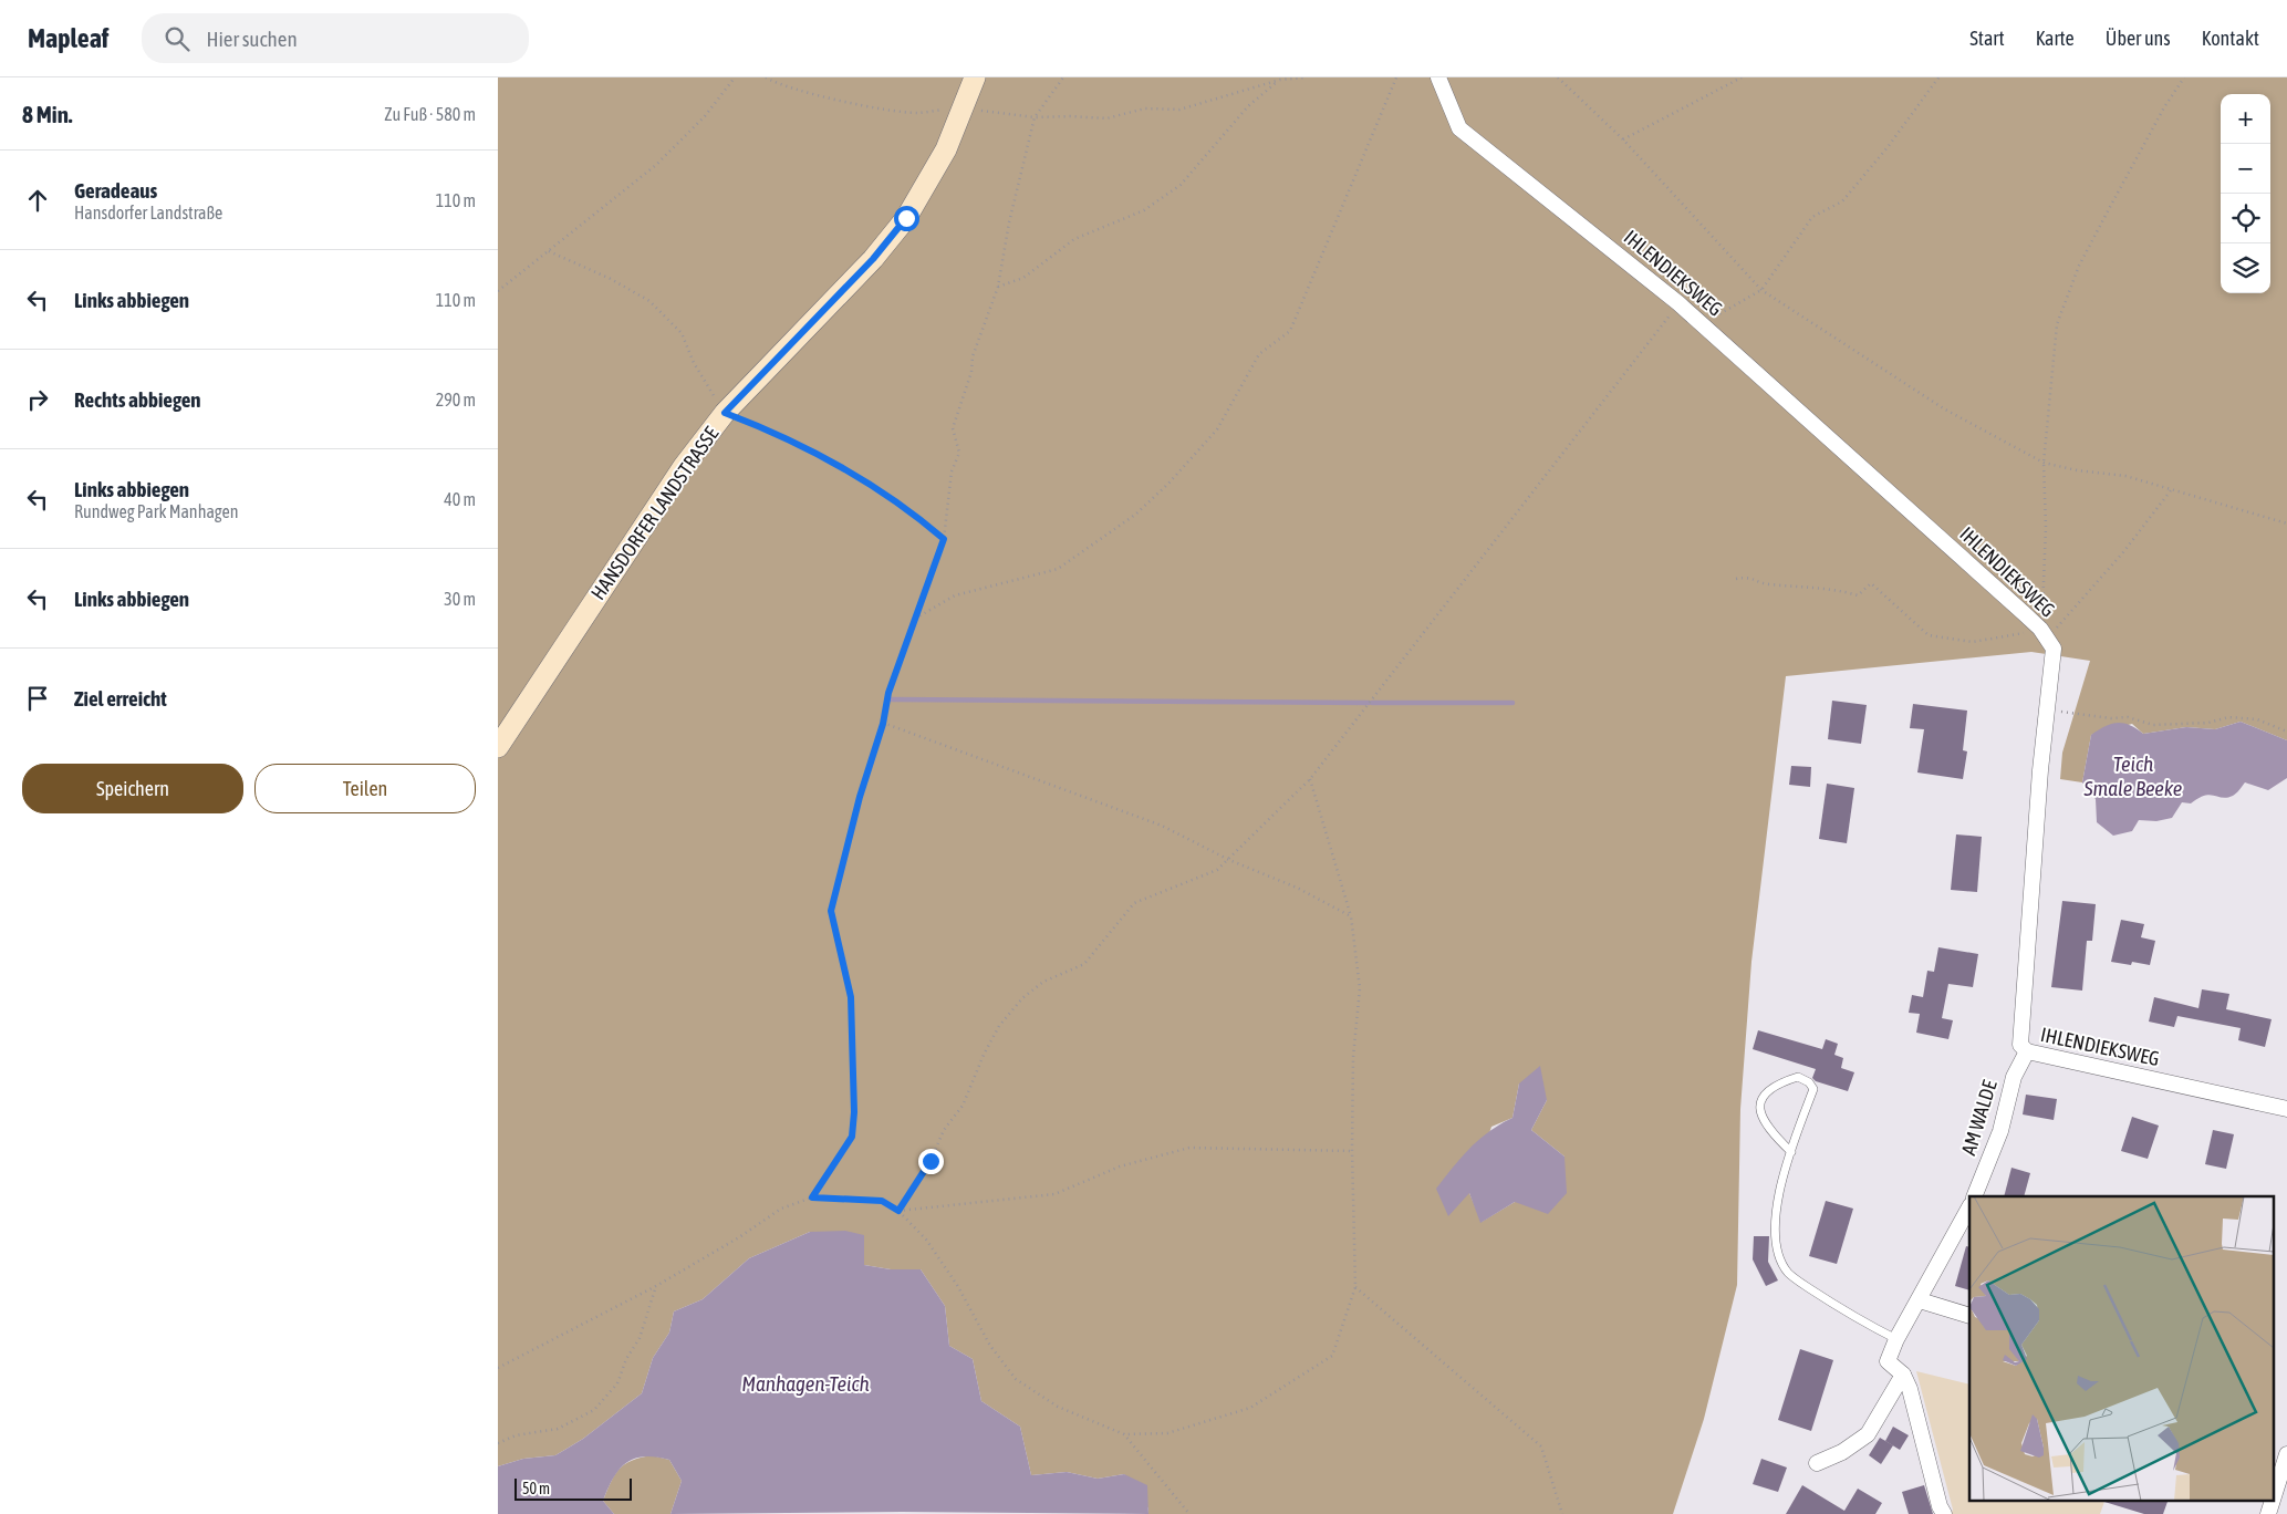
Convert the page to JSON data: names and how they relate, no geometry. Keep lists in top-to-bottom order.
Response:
{
  "streets": {
    "main road": ["HANSDORFER LANDSTRASSE"],
    "street": ["IHLENDIEKSWEG", "AM WALDE"]
  },
  "crossings": [
    ["IHLENDIEKSWEG", "AM WALDE"]
  ],
  "water": ["Teich Smale Beeke", "Manhagen-Teich"],
  "scale_bar": "50 m",
  "page": {
    "header": "Mapleaf",
    "search": "Hier suchen",
    "nav": [
      "Start",
      "Karte",
      "Über uns",
      "Kontakt"
    ],
    "heading": ["8 Min.", "Zu Fuß · 580 m"],
    "map_buttons": ["+", "−"],
    "list": [
      ["Geradeaus", "Hansdorfer Landstraße", "110 m"],
      ["Links abbiegen", "110 m"],
      ["Rechts abbiegen", "290 m"],
      ["Links abbiegen", "Rundweg Park Manhagen", "40 m"],
      ["Links abbiegen", "30 m"],
      "Ziel erreicht"
    ],
    "buttons": ["Speichern", "Teilen"],
    "scale": "50 m"
  }
}
